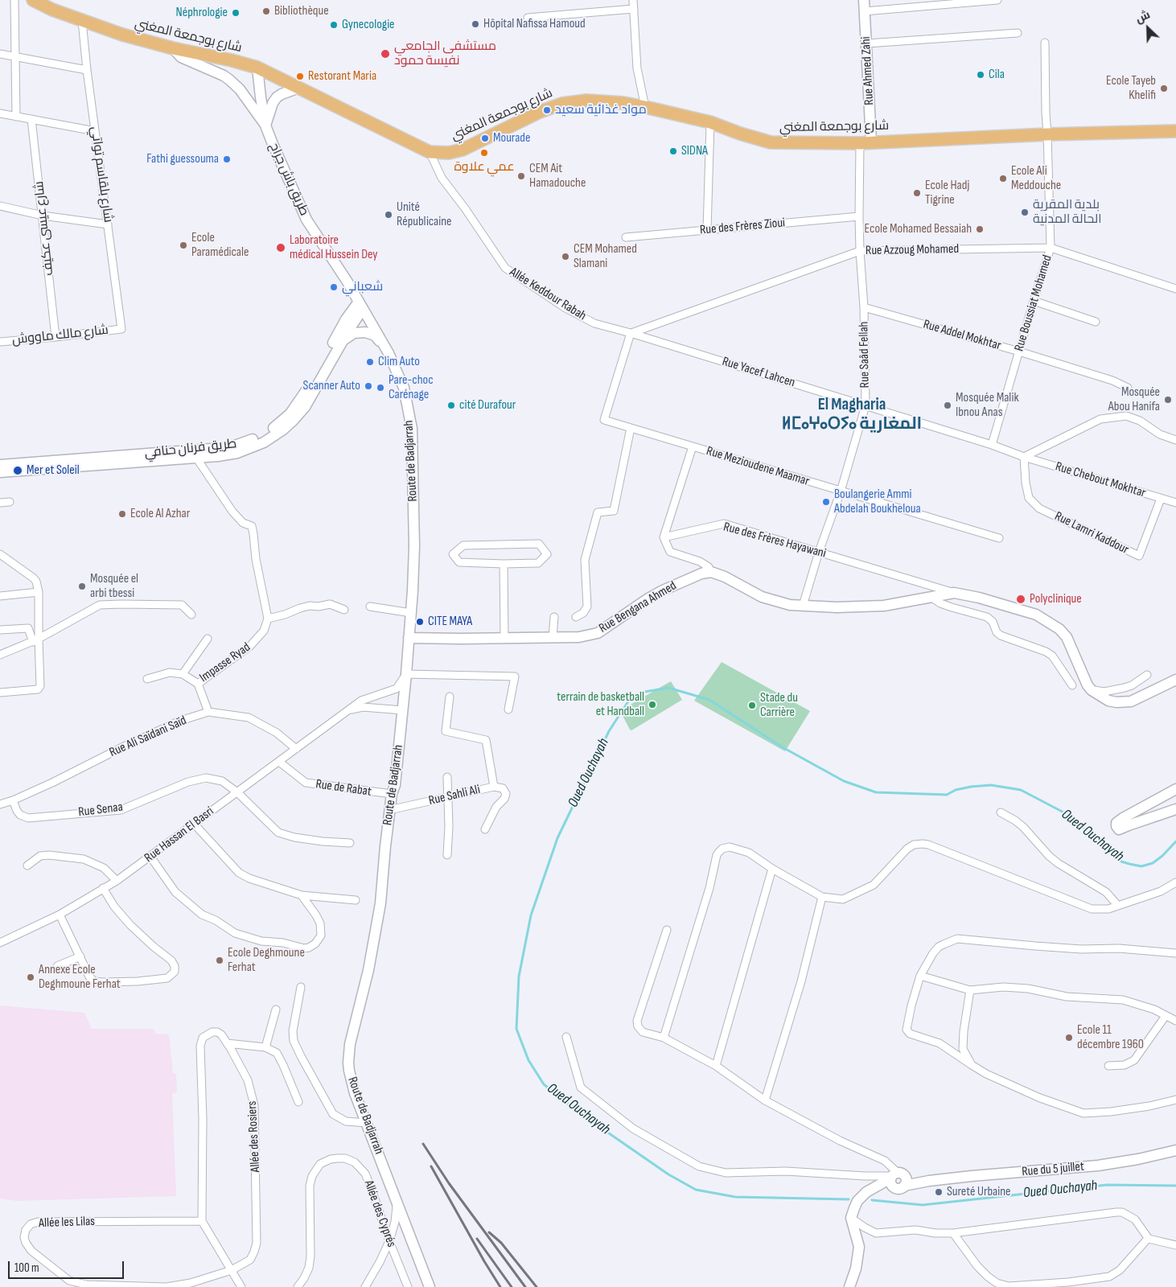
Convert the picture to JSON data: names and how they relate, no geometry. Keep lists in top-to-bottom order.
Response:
{
  "streets": {
    "main road": [
      "شارع بوجمعة المغني",
      "Rue Ahmed Zahi",
      "طريق باش جراح",
      "طريق فرنان حنافي",
      "Route de Badjarrah",
      "Rue Bengana Ahmed",
      "Rue du 5 juillet"
    ],
    "street": [
      "شارع بلقاسم تواتي",
      "Rue des Frères Zioui",
      "شارع عيسى عكيف",
      "Rue Azzoug Mohamed",
      "Allée Keddour Rabah",
      "Rue Boussiat Mohamed",
      "شارع مالك ماووش",
      "Rue Addel Mokhtar",
      "Rue Saâd Fellah",
      "Rue Yacef Lahcen",
      "Rue Mezioudene Maamar",
      "Rue Chebout Mokhtar",
      "Rue Lamri Kaddour",
      "Rue des Frères Hayawani",
      "Impasse Ryad",
      "Rue Ali Saïdani Saïd",
      "Rue de Rabat",
      "Rue Sahli Ali",
      "Rue Senaa",
      "Rue Hassan El Basri",
      "Allée des Rosiers",
      "Allée des Cyprés",
      "Allée les Lilas"
    ]
  },
  "crossings": [
    ["شارع بوجمعة المغني", "Rue Ahmed Zahi"],
    ["شارع بوجمعة المغني", "شارع بلقاسم تواتي"],
    ["شارع بوجمعة المغني", "طريق باش جراح"],
    ["شارع بوجمعة المغني", "Allée Keddour Rabah"],
    ["شارع بوجمعة المغني", "Rue Boussiat Mohamed"],
    ["شارع بوجمعة المغني", "Rue Saâd Fellah"],
    ["Rue Ahmed Zahi", "Rue Saâd Fellah"],
    ["شارع بلقاسم تواتي", "شارع مالك ماووش"],
    ["طريق باش جراح", "Route de Badjarrah"],
    ["Rue des Frères Zioui", "Rue Saâd Fellah"],
    ["شارع عيسى عكيف", "شارع مالك ماووش"],
    ["Rue Azzoug Mohamed", "Allée Keddour Rabah"],
    ["Rue Azzoug Mohamed", "Rue Boussiat Mohamed"],
    ["Rue Azzoug Mohamed", "Rue Saâd Fellah"],
    ["Rue Azzoug Mohamed", "Rue Yacef Lahcen"],
    ["Rue Azzoug Mohamed", "Rue Mezioudene Maamar"],
    ["Allée Keddour Rabah", "Rue Yacef Lahcen"],
    ["Allée Keddour Rabah", "Rue Mezioudene Maamar"],
    ["Rue Boussiat Mohamed", "Rue Addel Mokhtar"],
    ["Rue Boussiat Mohamed", "Rue Yacef Lahcen"],
    ["Rue Addel Mokhtar", "Rue Saâd Fellah"],
    ["Rue Saâd Fellah", "Rue Yacef Lahcen"],
    ["Rue Saâd Fellah", "Rue Mezioudene Maamar"],
    ["Rue Saâd Fellah", "Rue des Frères Hayawani"],
    ["Rue Saâd Fellah", "Rue Bengana Ahmed"],
    ["Rue Yacef Lahcen", "Rue Mezioudene Maamar"],
    ["Rue Yacef Lahcen", "Rue Chebout Mokhtar"],
    ["Rue Yacef Lahcen", "Rue Lamri Kaddour"],
    ["طريق فرنان حنافي", "Route de Badjarrah"],
    ["Route de Badjarrah", "Rue Bengana Ahmed"],
    ["Route de Badjarrah", "Rue de Rabat"],
    ["Route de Badjarrah", "Rue Sahli Ali"],
    ["Route de Badjarrah", "Rue Hassan El Basri"],
    ["Rue Chebout Mokhtar", "Rue Lamri Kaddour"],
    ["Rue des Frères Hayawani", "Rue Bengana Ahmed"],
    ["Rue Ali Saïdani Saïd", "Rue Senaa"],
    ["Rue Ali Saïdani Saïd", "Rue Hassan El Basri"],
    ["Rue de Rabat", "Rue Hassan El Basri"],
    ["Rue Senaa", "Rue Hassan El Basri"],
    ["Allée des Rosiers", "Allée les Lilas"]
  ],
  "districts": ["El Magharia ⵍⵎⴰⵖⴰⵔⵢⴰ المغارية"],
  "water": ["Oued Ouchayah"],
  "places": [
    "Bibliothèque",
    "Néphrologie",
    "Hôpital Nafissa Hamoud",
    "Gynecologie",
    "مستشفى الجامعي نفيسة حمود",
    "Cila",
    "Restorant Maria",
    "Ecole Tayeb Khelifi",
    "مواد غذائية سعيد",
    "Mourade",
    "SIDNA",
    "عمي علاوة",
    "Fathi guessouma",
    "CEM Ait Hamadouche",
    "Ecole Ali Meddouche",
    "Ecole Hadj Tigrine",
    "بلدية المقرية الحالة المدنية",
    "Unité Républicaine",
    "Ecole Mohamed Bessaiah",
    "Ecole Paramédicale",
    "Laboratoire médical Hussein Dey",
    "CEM Mohamed Slamani",
    "شعباني",
    "Clim Auto",
    "Scanner Auto",
    "Pare-choc Carénage",
    "Mosquée Abou Hanifa",
    "cité Durafour",
    "Mosquée Malik Ibnou Anas",
    "Mer et Soleil",
    "Boulangerie Ammi Abdelah Boukheloua",
    "Ecole Al Azhar",
    "Mosquée el arbi tbessi",
    "Polyclinique",
    "CITE MAYA",
    "terrain de basketball et Handball",
    "Stade du Carrière",
    "Ecole Deghmoune Ferhat",
    "Annexe Ecole Deghmoune Ferhat",
    "Ecole 11 décembre 1960",
    "Sureté Urbaine"
  ],
  "scale_bar": "100 m",
  "north": "top left"
}
